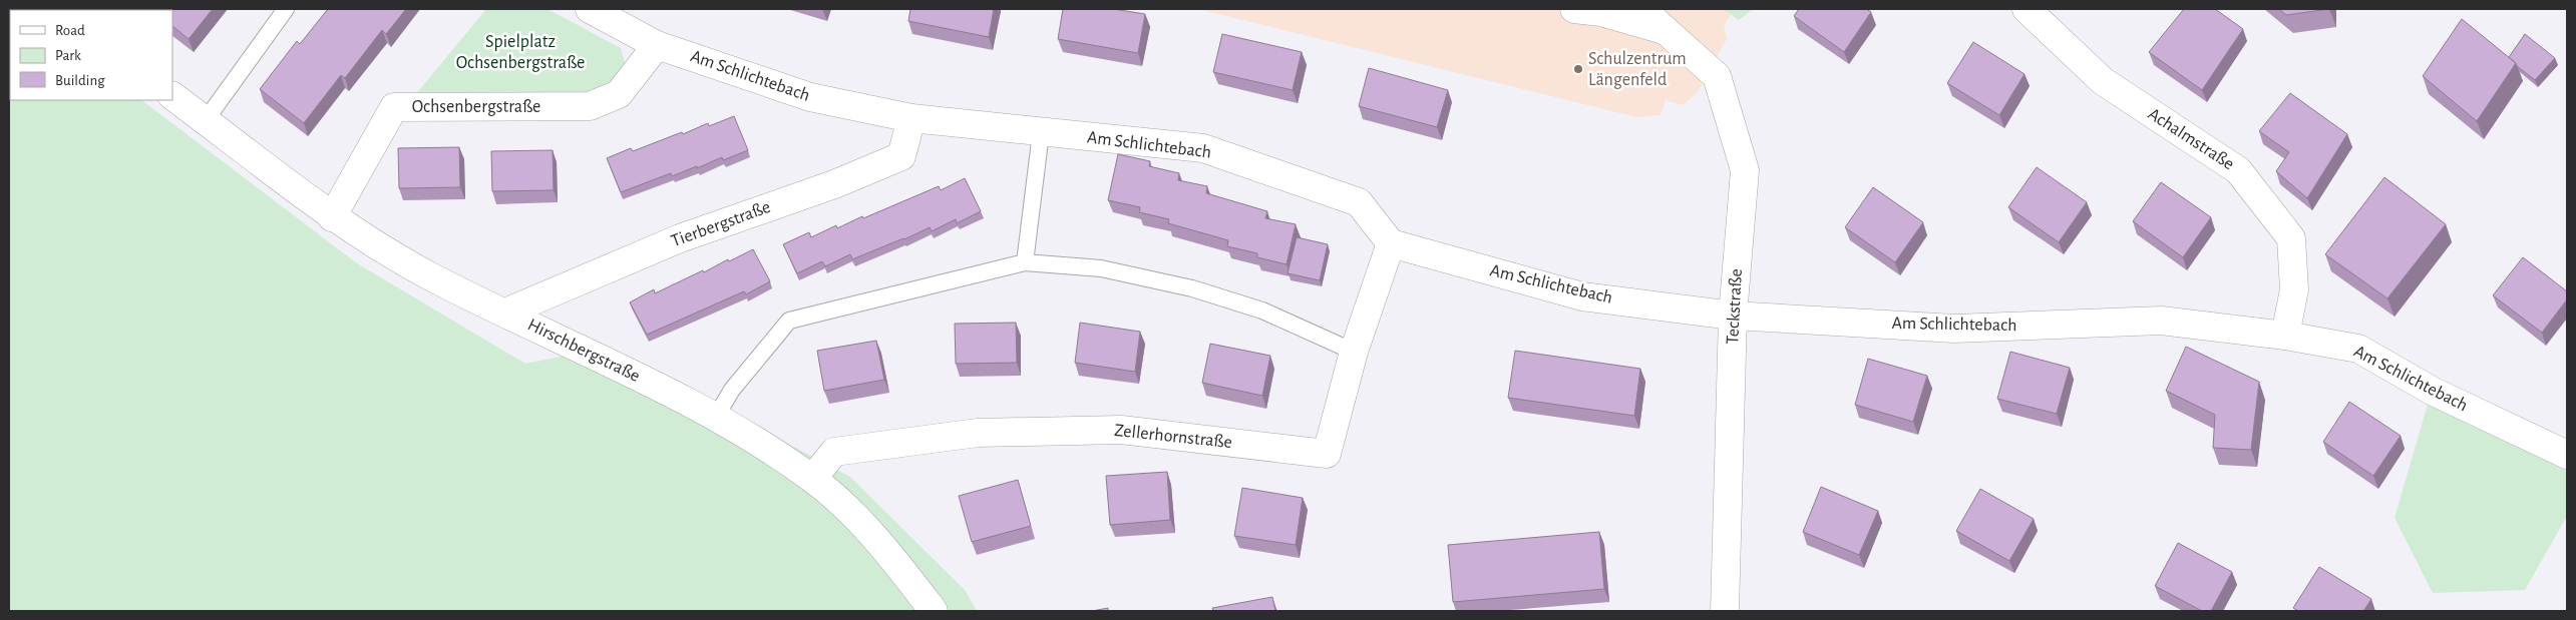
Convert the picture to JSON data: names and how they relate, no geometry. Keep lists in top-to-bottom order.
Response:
{
  "streets": {
    "street": [
      "Am Schlichtebach",
      "Ochsenbergstraße",
      "Achalmstraße",
      "Tierbergstraße",
      "Teckstraße",
      "Hirschbergstraße",
      "Zellerhornstraße"
    ]
  },
  "crossings": [
    ["Am Schlichtebach", "Ochsenbergstraße"],
    ["Am Schlichtebach", "Achalmstraße"],
    ["Am Schlichtebach", "Tierbergstraße"],
    ["Am Schlichtebach", "Teckstraße"],
    ["Am Schlichtebach", "Zellerhornstraße"],
    ["Ochsenbergstraße", "Hirschbergstraße"],
    ["Tierbergstraße", "Hirschbergstraße"],
    ["Hirschbergstraße", "Zellerhornstraße"]
  ],
  "parks": ["Spielplatz Ochsenbergstraße"],
  "places": ["Schulzentrum Längenfeld"],
  "legend": ["Road", "Park", "Building"]
}
